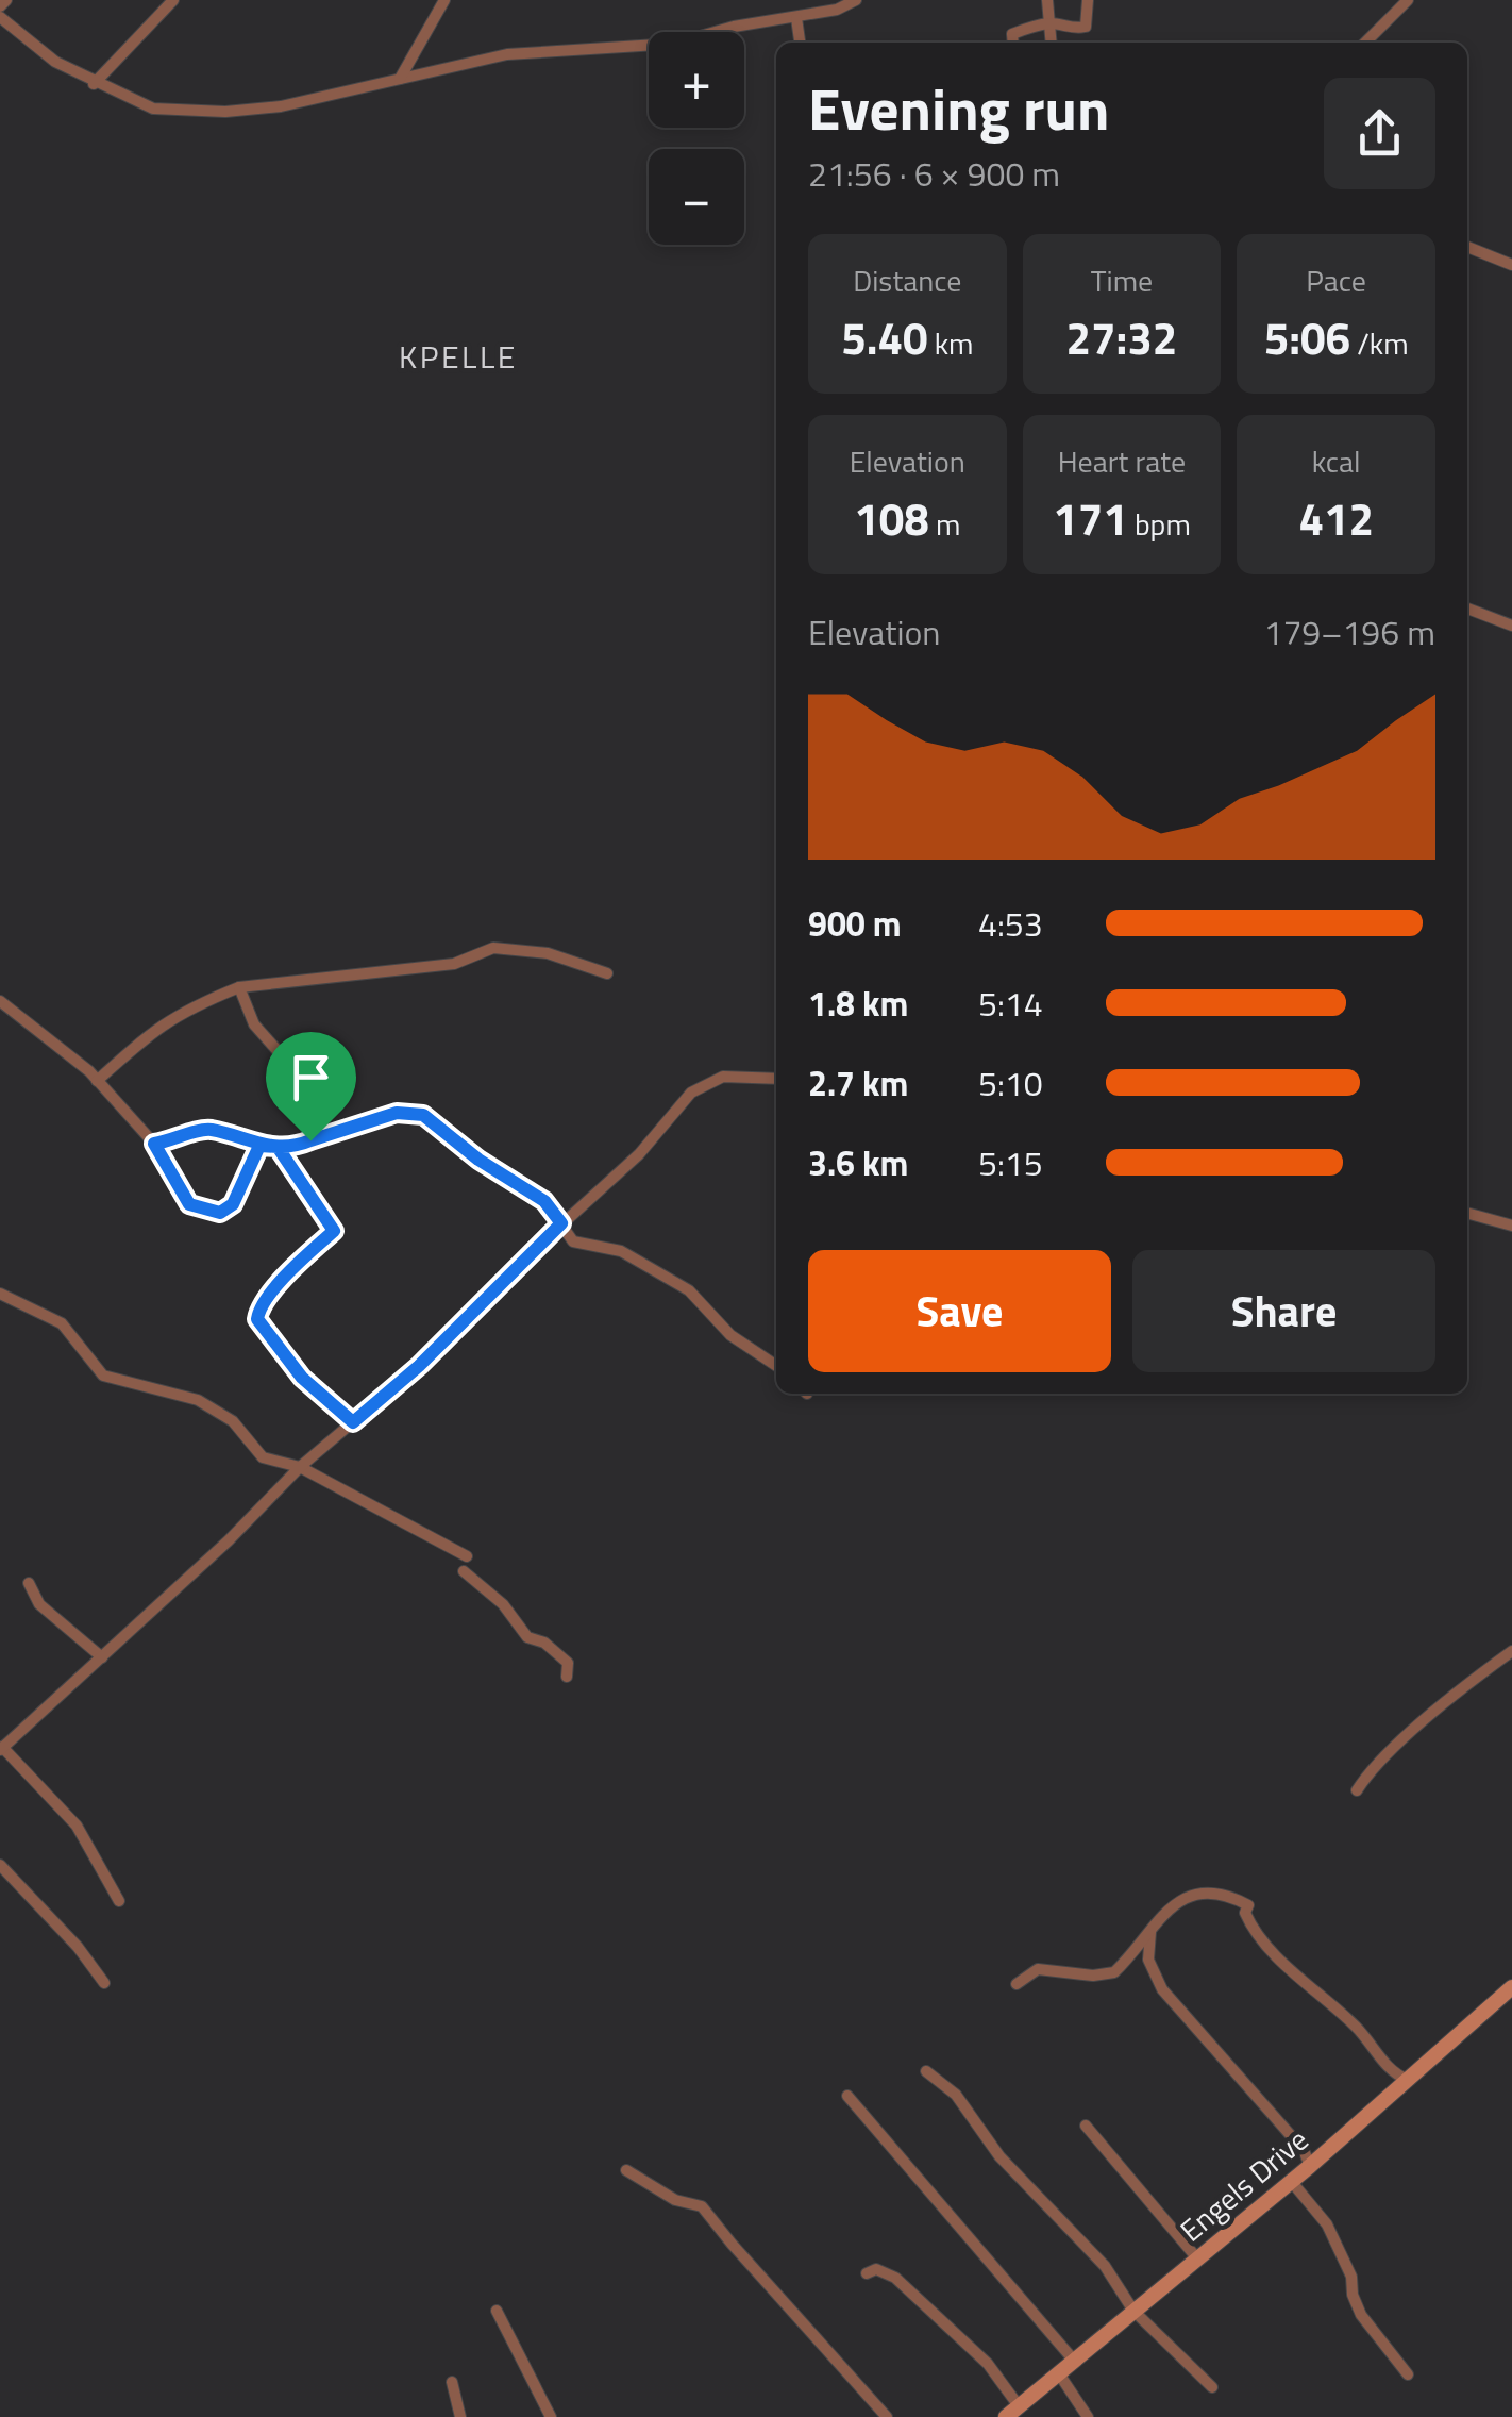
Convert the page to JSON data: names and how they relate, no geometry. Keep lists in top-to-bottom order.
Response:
{
  "streets": {
    "street": ["Engels Drive"]
  },
  "districts": ["KPELLE"],
  "page": {
    "map_buttons": ["+", "−"],
    "heading": ["Evening run", "21:56 · 6 × 900 m"],
    "stats": [
      ["Distance", "5.40 km"],
      ["Time", "27:32"],
      ["Pace", "5:06 /km"],
      ["Elevation", "108 m"],
      ["Heart rate", "171 bpm"],
      ["kcal", "412"]
    ],
    "chart": ["Elevation", "179–196 m"],
    "list": [
      {
        "name": "900 m",
        "note": "4:53"
      },
      {
        "name": "1.8 km",
        "note": "5:14"
      },
      {
        "name": "2.7 km",
        "note": "5:10"
      },
      {
        "name": "3.6 km",
        "note": "5:15"
      }
    ],
    "buttons": ["Save", "Share"]
  }
}
